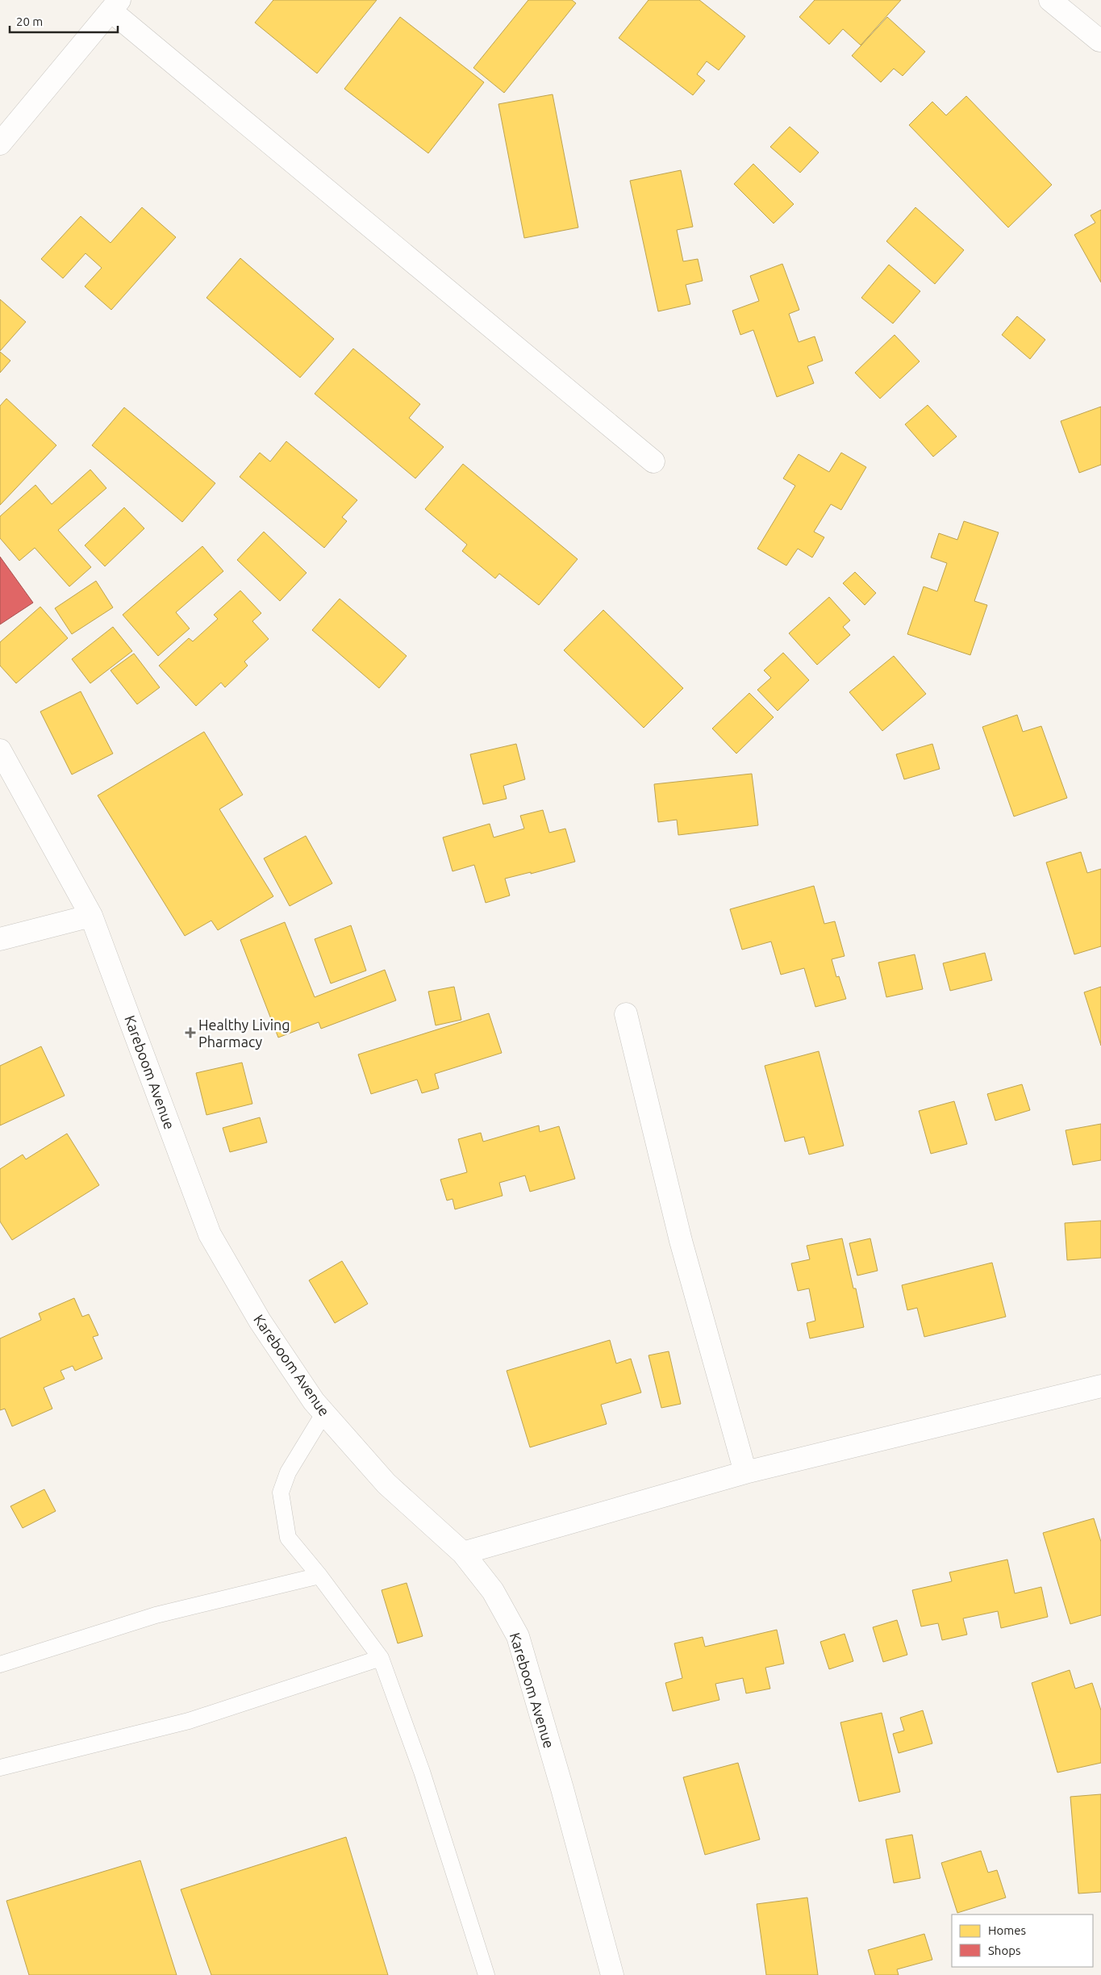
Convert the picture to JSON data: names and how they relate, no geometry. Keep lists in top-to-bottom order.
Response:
{
  "streets": {
    "street": ["Kareboom Avenue"]
  },
  "places": {
    "health": ["Healthy Living Pharmacy"]
  },
  "legend": ["Homes", "Shops"],
  "scale_bar": "20 m"
}
